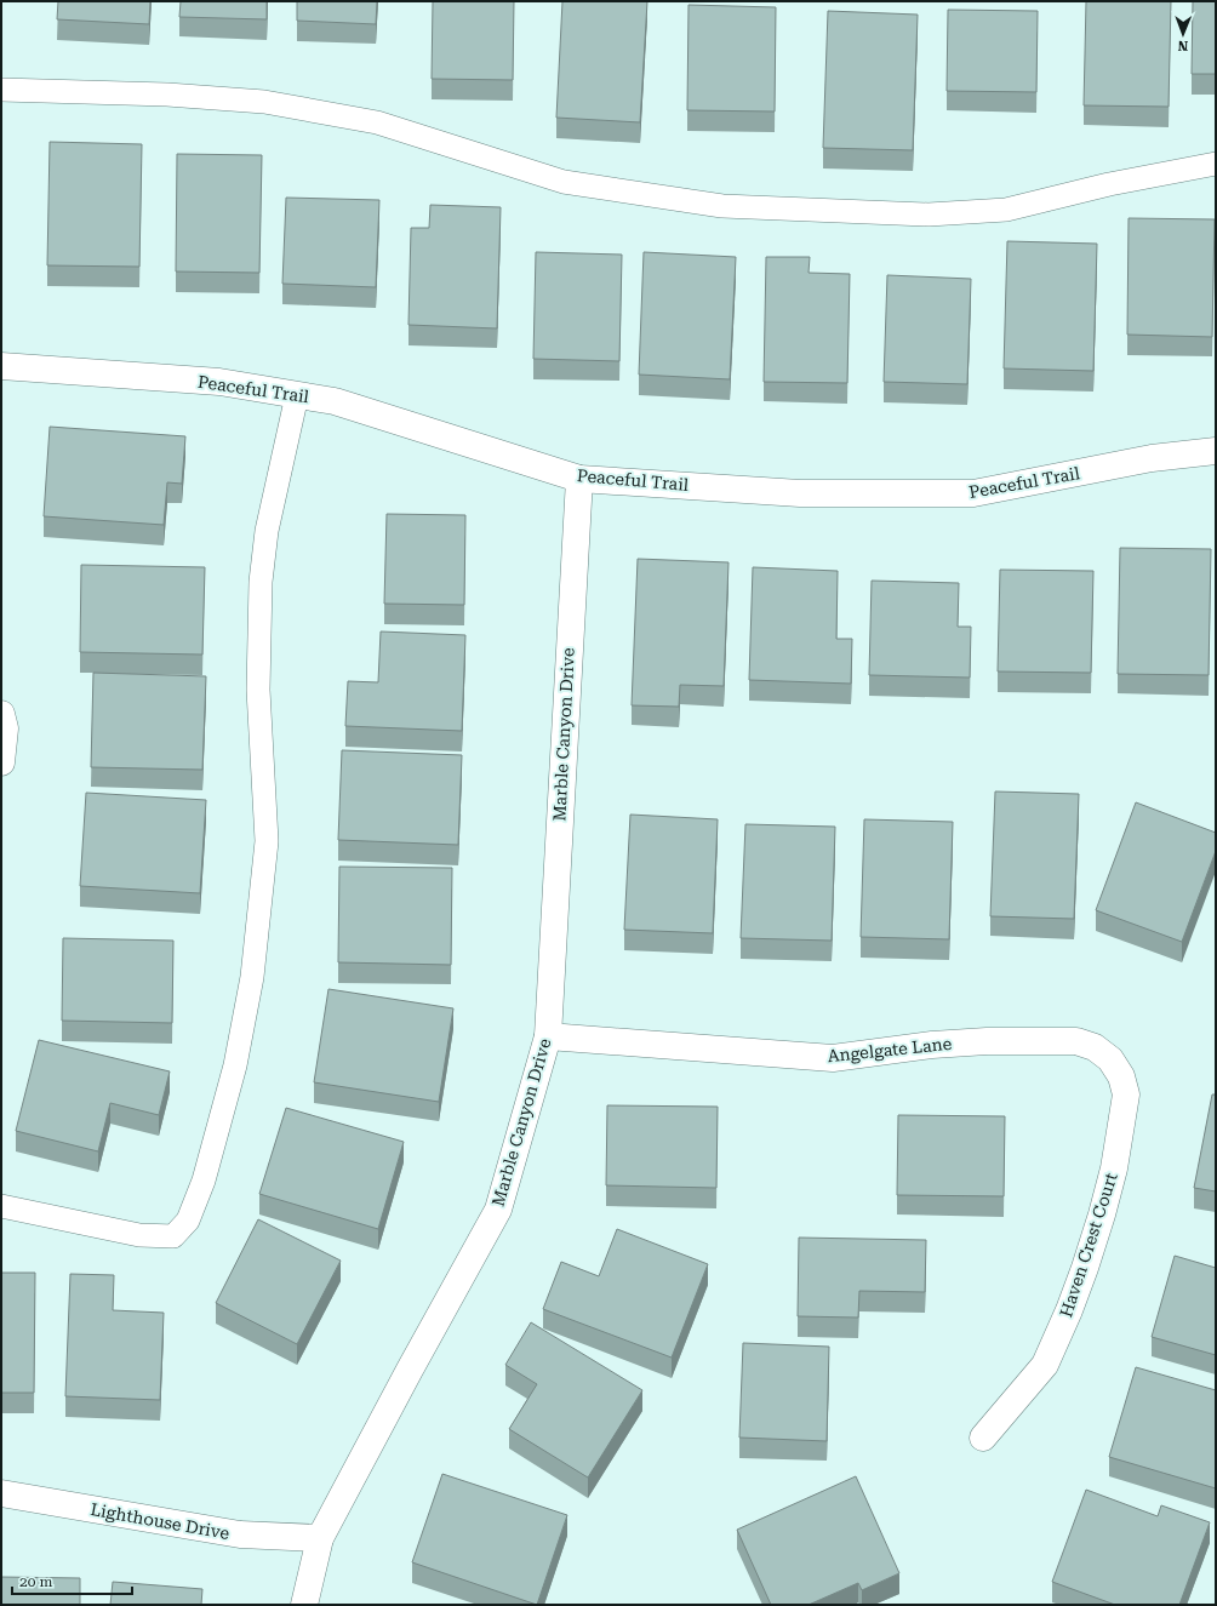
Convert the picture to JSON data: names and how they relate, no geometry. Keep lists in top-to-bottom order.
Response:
{
  "streets": {
    "street": [
      "Peaceful Trail",
      "Marble Canyon Drive",
      "Angelgate Lane",
      "Haven Crest Court",
      "Lighthouse Drive"
    ]
  },
  "crossings": [
    ["Peaceful Trail", "Marble Canyon Drive"],
    ["Marble Canyon Drive", "Angelgate Lane"],
    ["Marble Canyon Drive", "Lighthouse Drive"],
    ["Angelgate Lane", "Haven Crest Court"]
  ],
  "scale_bar": "20 m",
  "north": "bottom"
}
